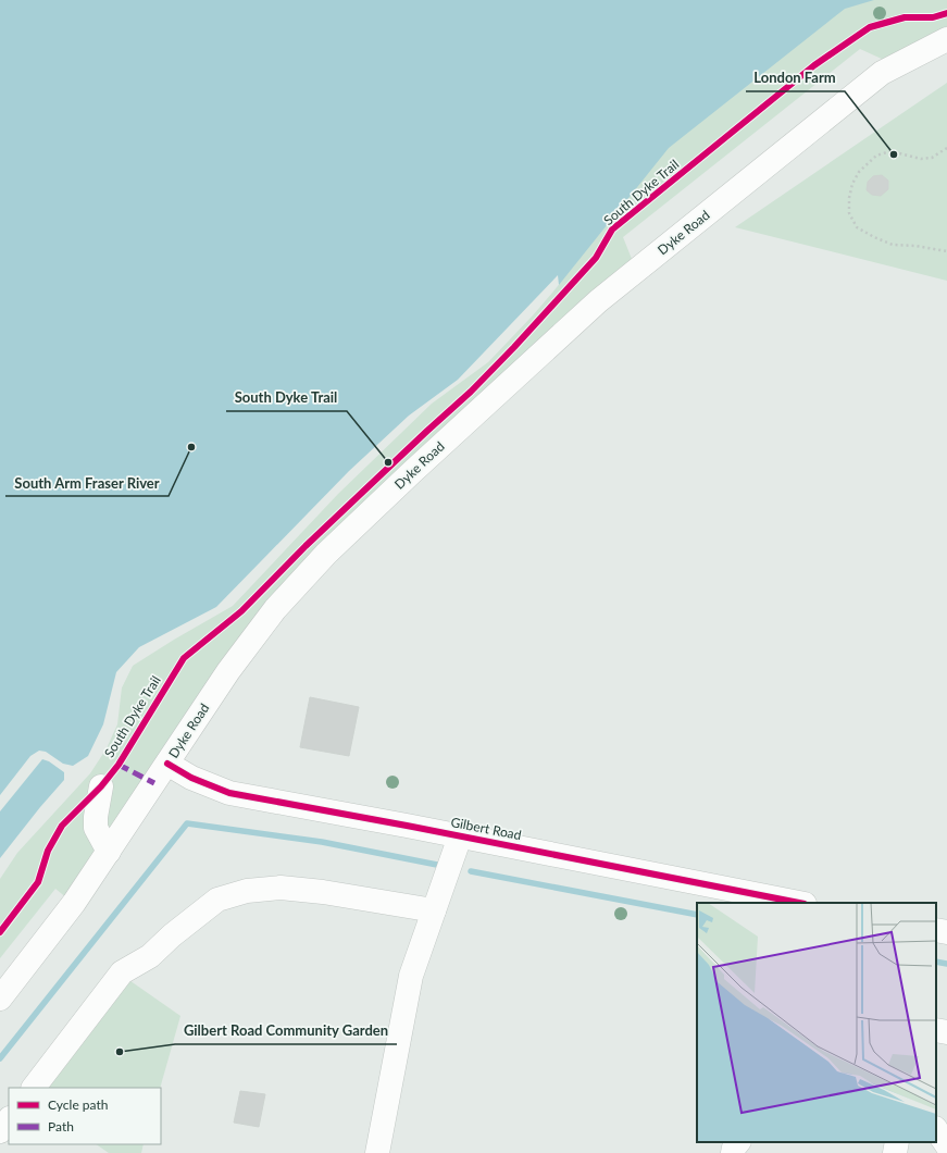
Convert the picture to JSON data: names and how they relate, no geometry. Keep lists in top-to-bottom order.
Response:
{
  "streets": {
    "street": ["Dyke Road", "Gilbert Road"],
    "cycle path": ["South Dyke Trail"]
  },
  "crossings": [
    ["Dyke Road", "Gilbert Road"]
  ],
  "places": [
    "London Farm",
    "South Arm Fraser River",
    "South Dyke Trail",
    "Gilbert Road Community Garden"
  ],
  "legend": ["Cycle path", "Path"]
}
